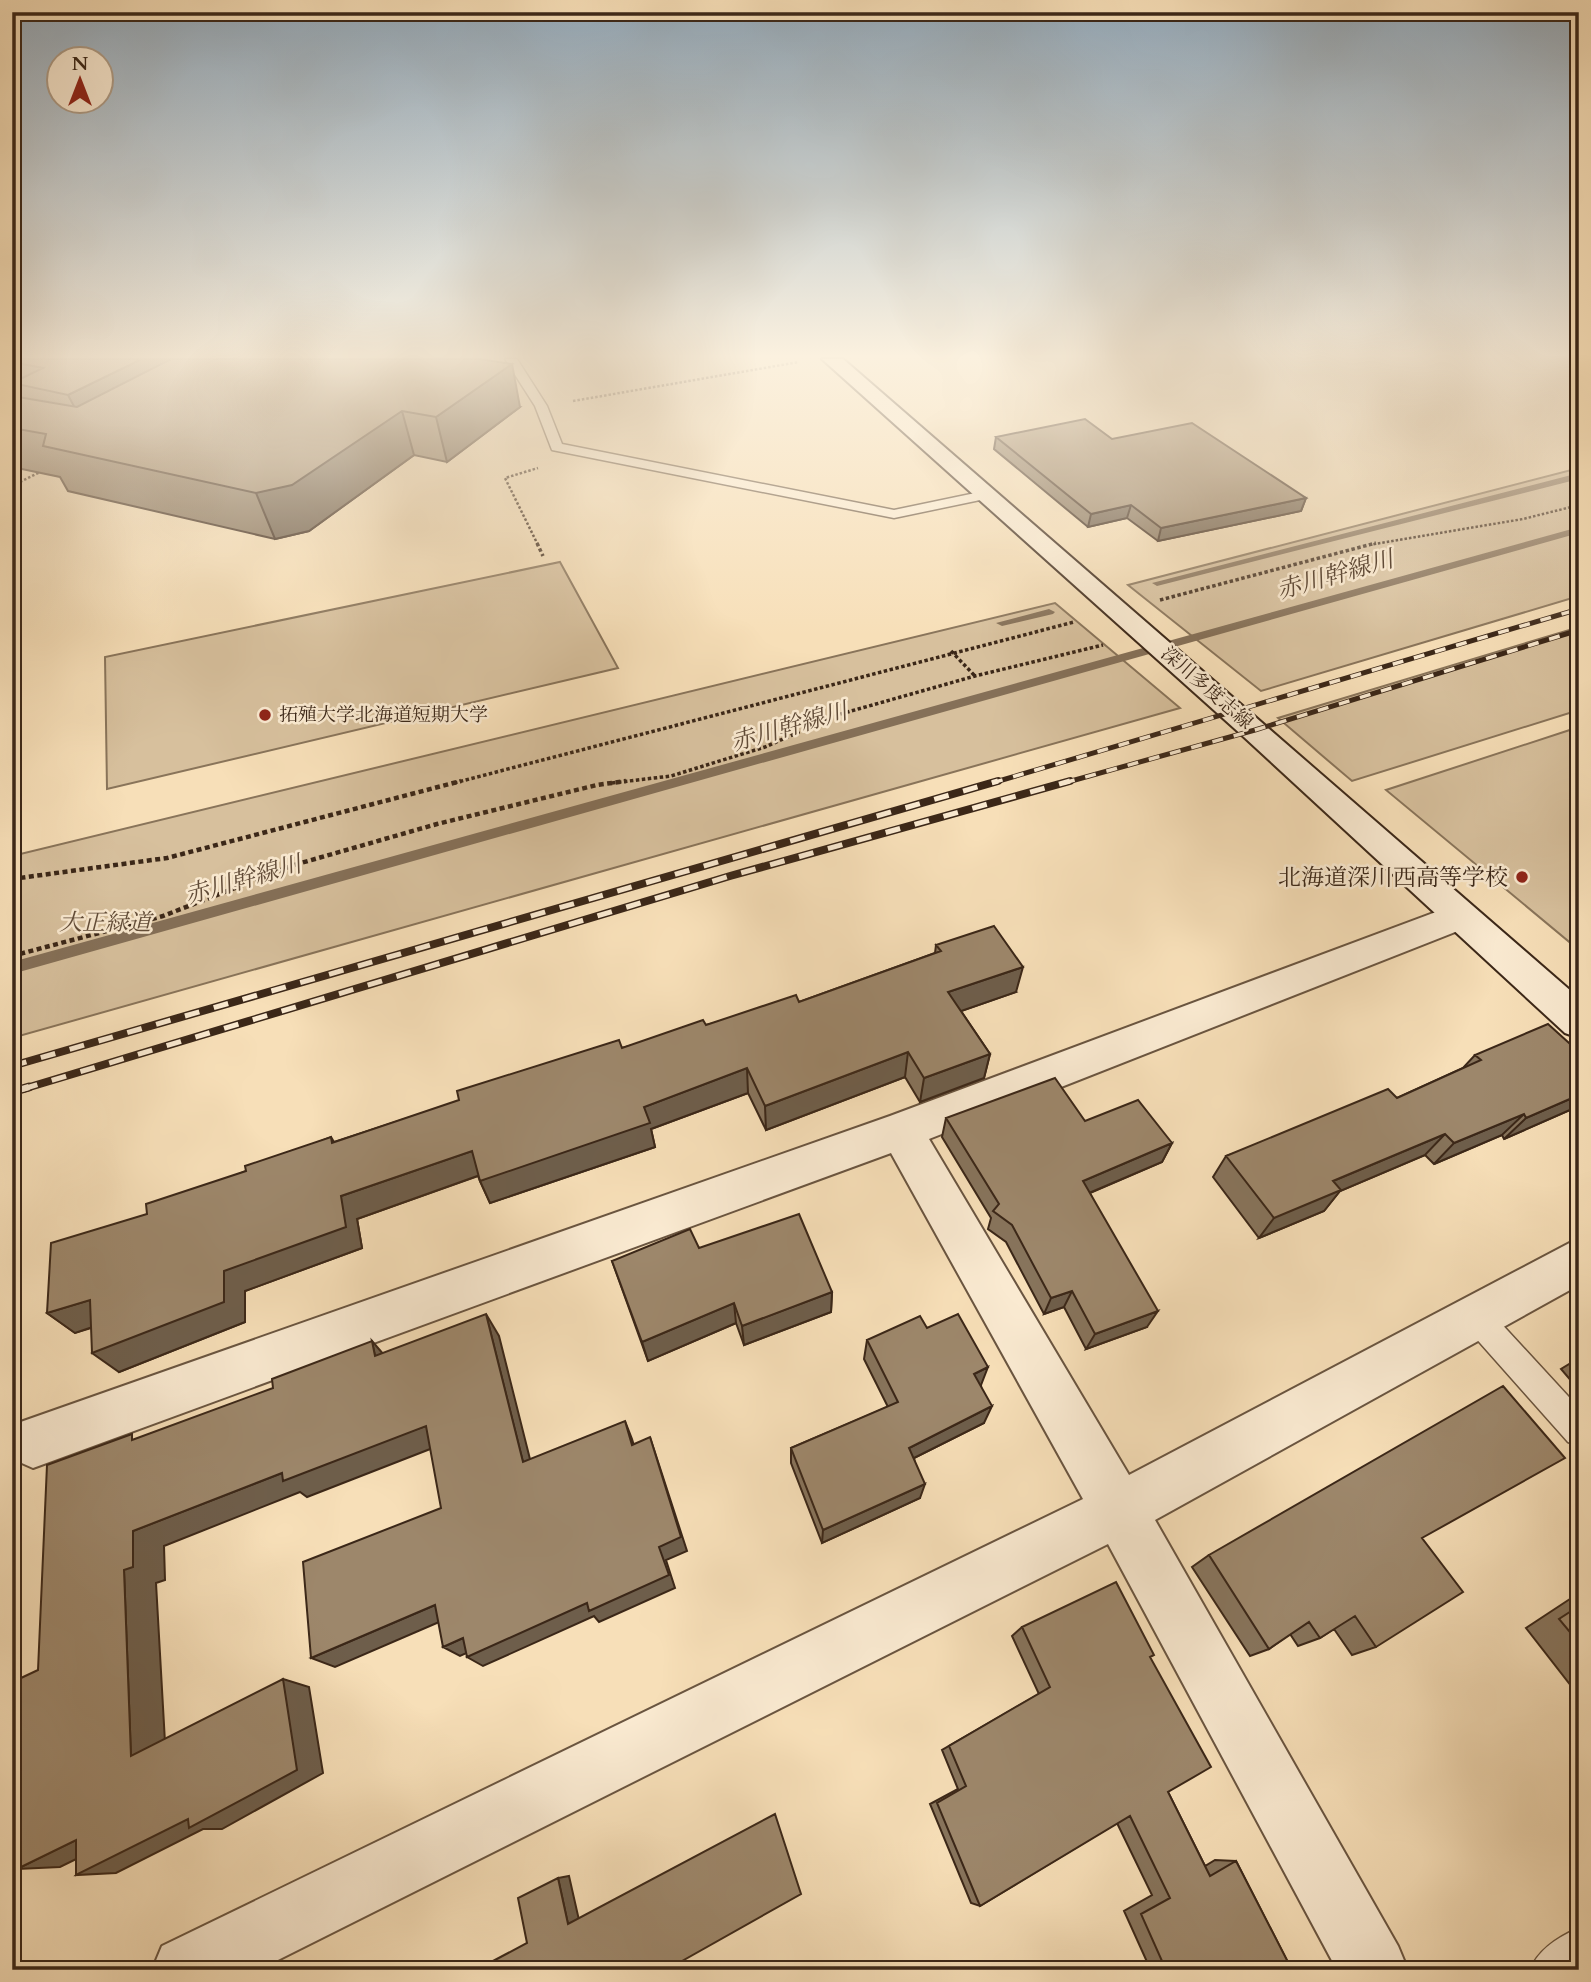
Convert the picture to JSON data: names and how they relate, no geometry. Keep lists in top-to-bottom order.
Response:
{
  "streets": {
    "street": ["深川多度志線"]
  },
  "water": ["赤川幹線川"],
  "parks": ["大正緑道"],
  "places": ["拓殖大学北海道短期大学", "北海道深川西高等学校"],
  "north": "top"
}
